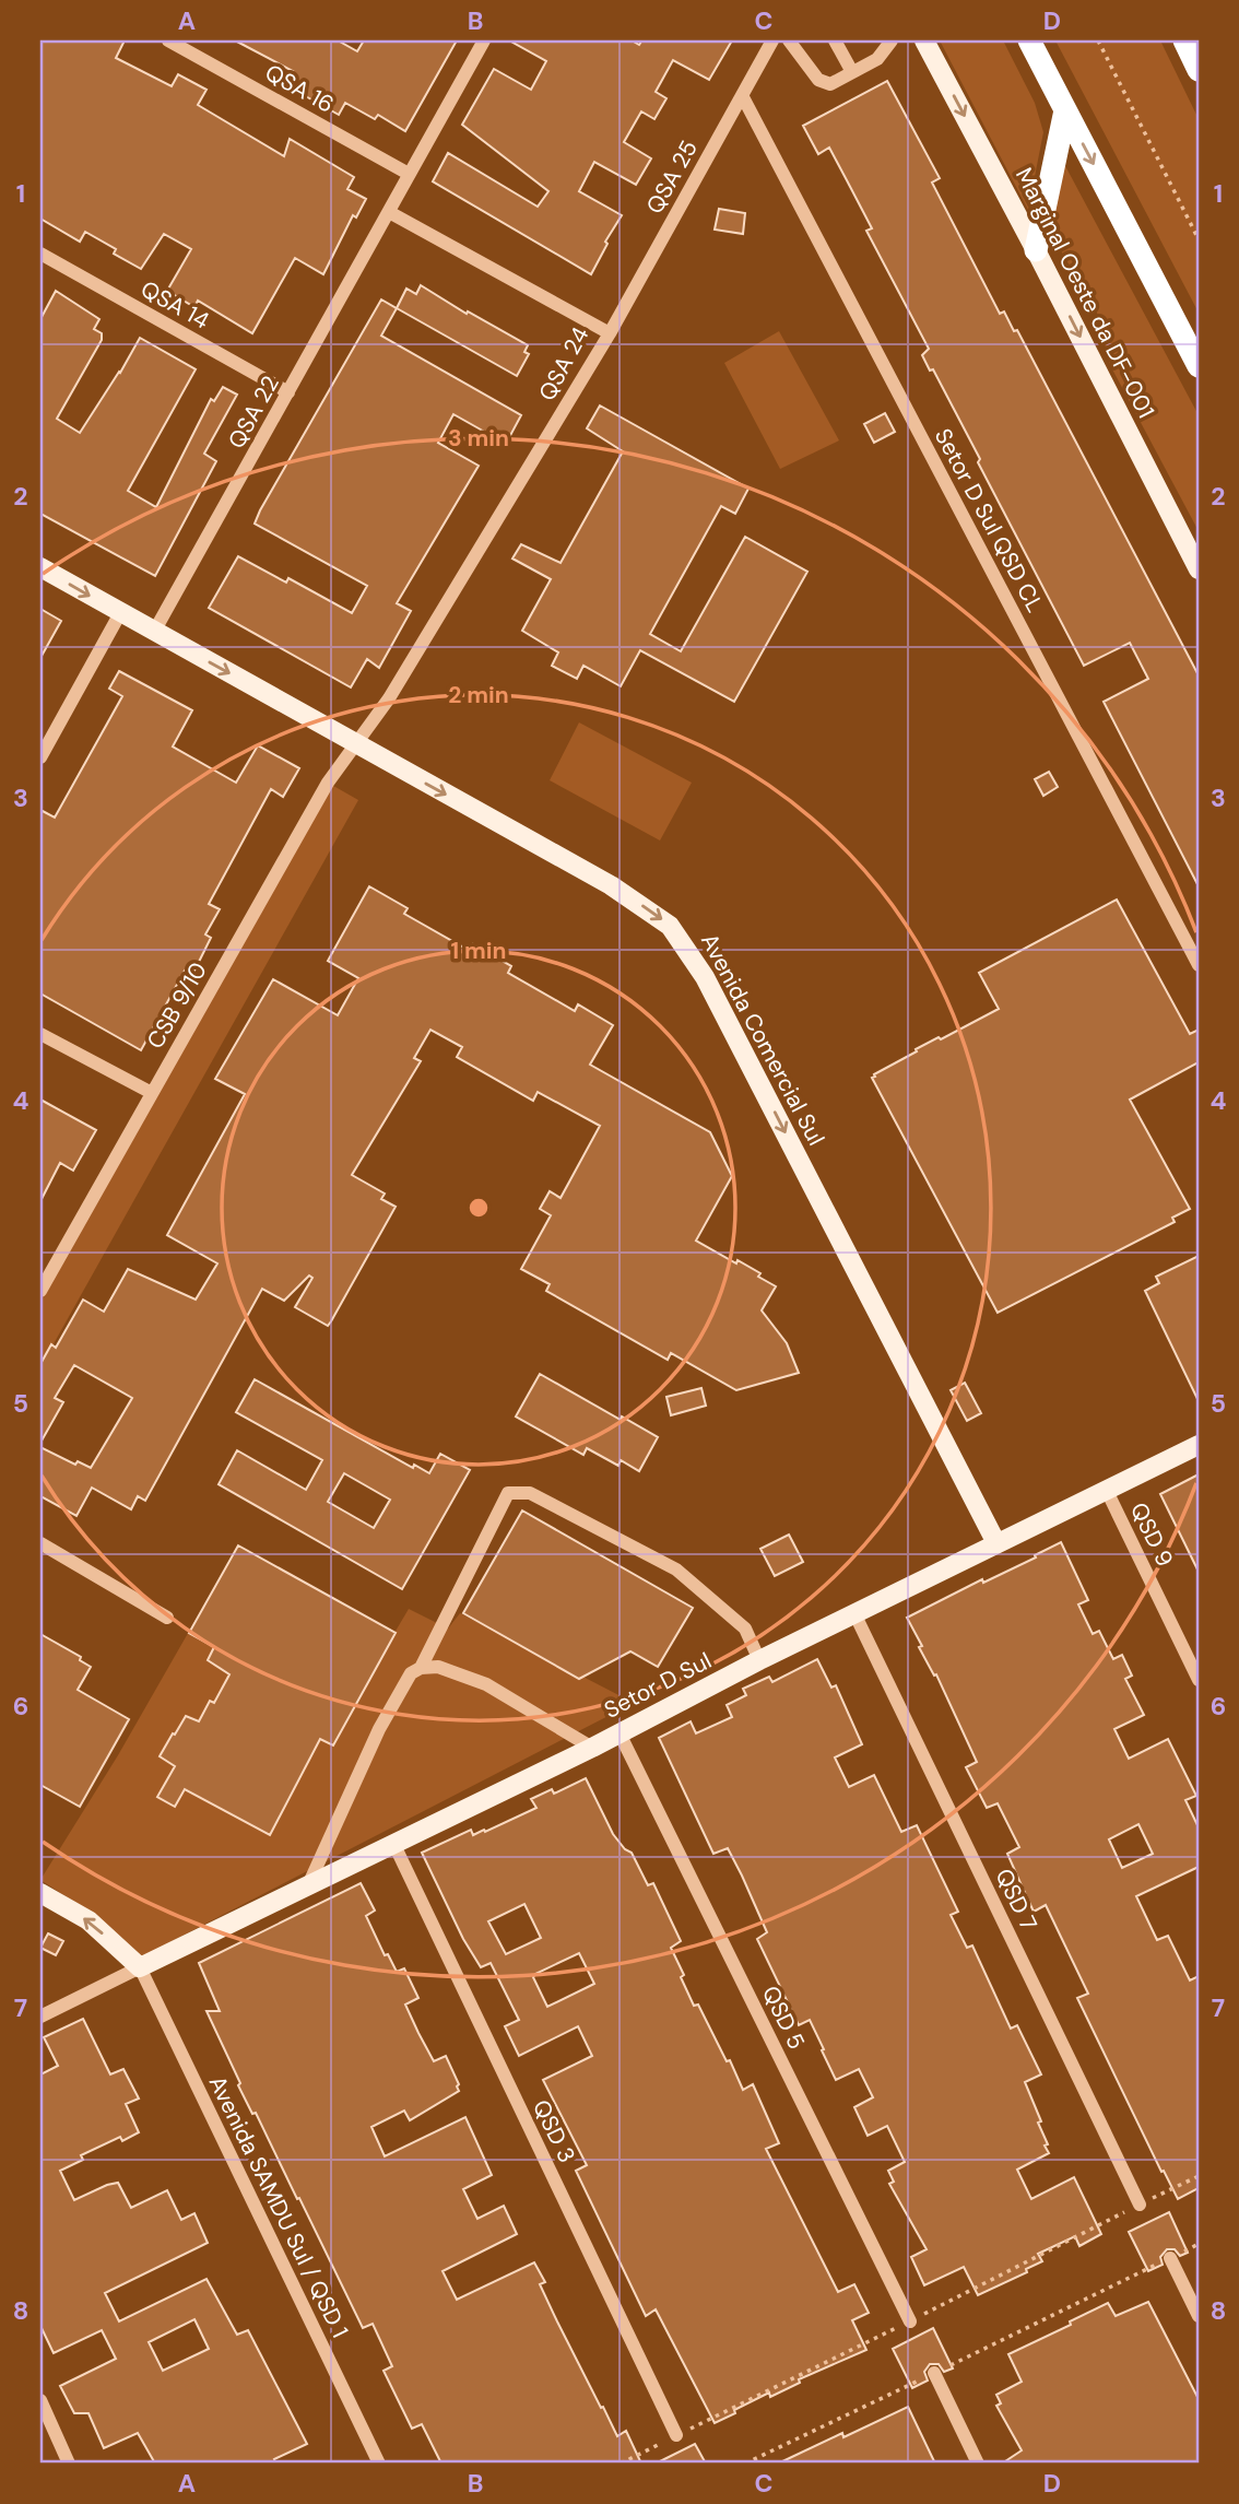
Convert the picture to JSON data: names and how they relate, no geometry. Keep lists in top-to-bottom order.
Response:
{
  "streets": {
    "main road": ["Marginal Oeste da DF-001", "Avenida Comercial Sul", "Setor D Sul"],
    "street": [
      "QSA 16",
      "QSA 25",
      "QSA 14",
      "QSA 24",
      "QSA 22",
      "Setor D Sul QSD CL",
      "CSB 9/10",
      "QSD 9",
      "QSD 7",
      "QSD 5",
      "QSD 3",
      "Avenida SAMDU Sul / QSD 1"
    ]
  },
  "crossings": [
    ["QSA 16", "QSA 22"],
    ["QSA 25", "QSA 24"],
    ["QSA 25", "Setor D Sul QSD CL"],
    ["QSA 14", "QSA 22"],
    ["QSA 24", "QSA 22"],
    ["QSA 24", "CSB 9/10"],
    ["QSA 24", "Avenida Comercial Sul"],
    ["QSA 22", "Avenida Comercial Sul"],
    ["CSB 9/10", "Avenida Comercial Sul"],
    ["Avenida Comercial Sul", "Setor D Sul"],
    ["QSD 9", "Setor D Sul"],
    ["Setor D Sul", "QSD 7"],
    ["Setor D Sul", "QSD 5"],
    ["Setor D Sul", "QSD 3"],
    ["Setor D Sul", "Avenida SAMDU Sul / QSD 1"]
  ],
  "one_way": ["Marginal Oeste da DF-001", "Avenida Comercial Sul"],
  "grid": {
    "columns": [
      "A",
      "B",
      "C",
      "D"
    ],
    "rows": [
      "1",
      "2",
      "3",
      "4",
      "5",
      "6",
      "7",
      "8"
    ]
  },
  "rings": ["3 min", "2 min", "1 min"]
}
